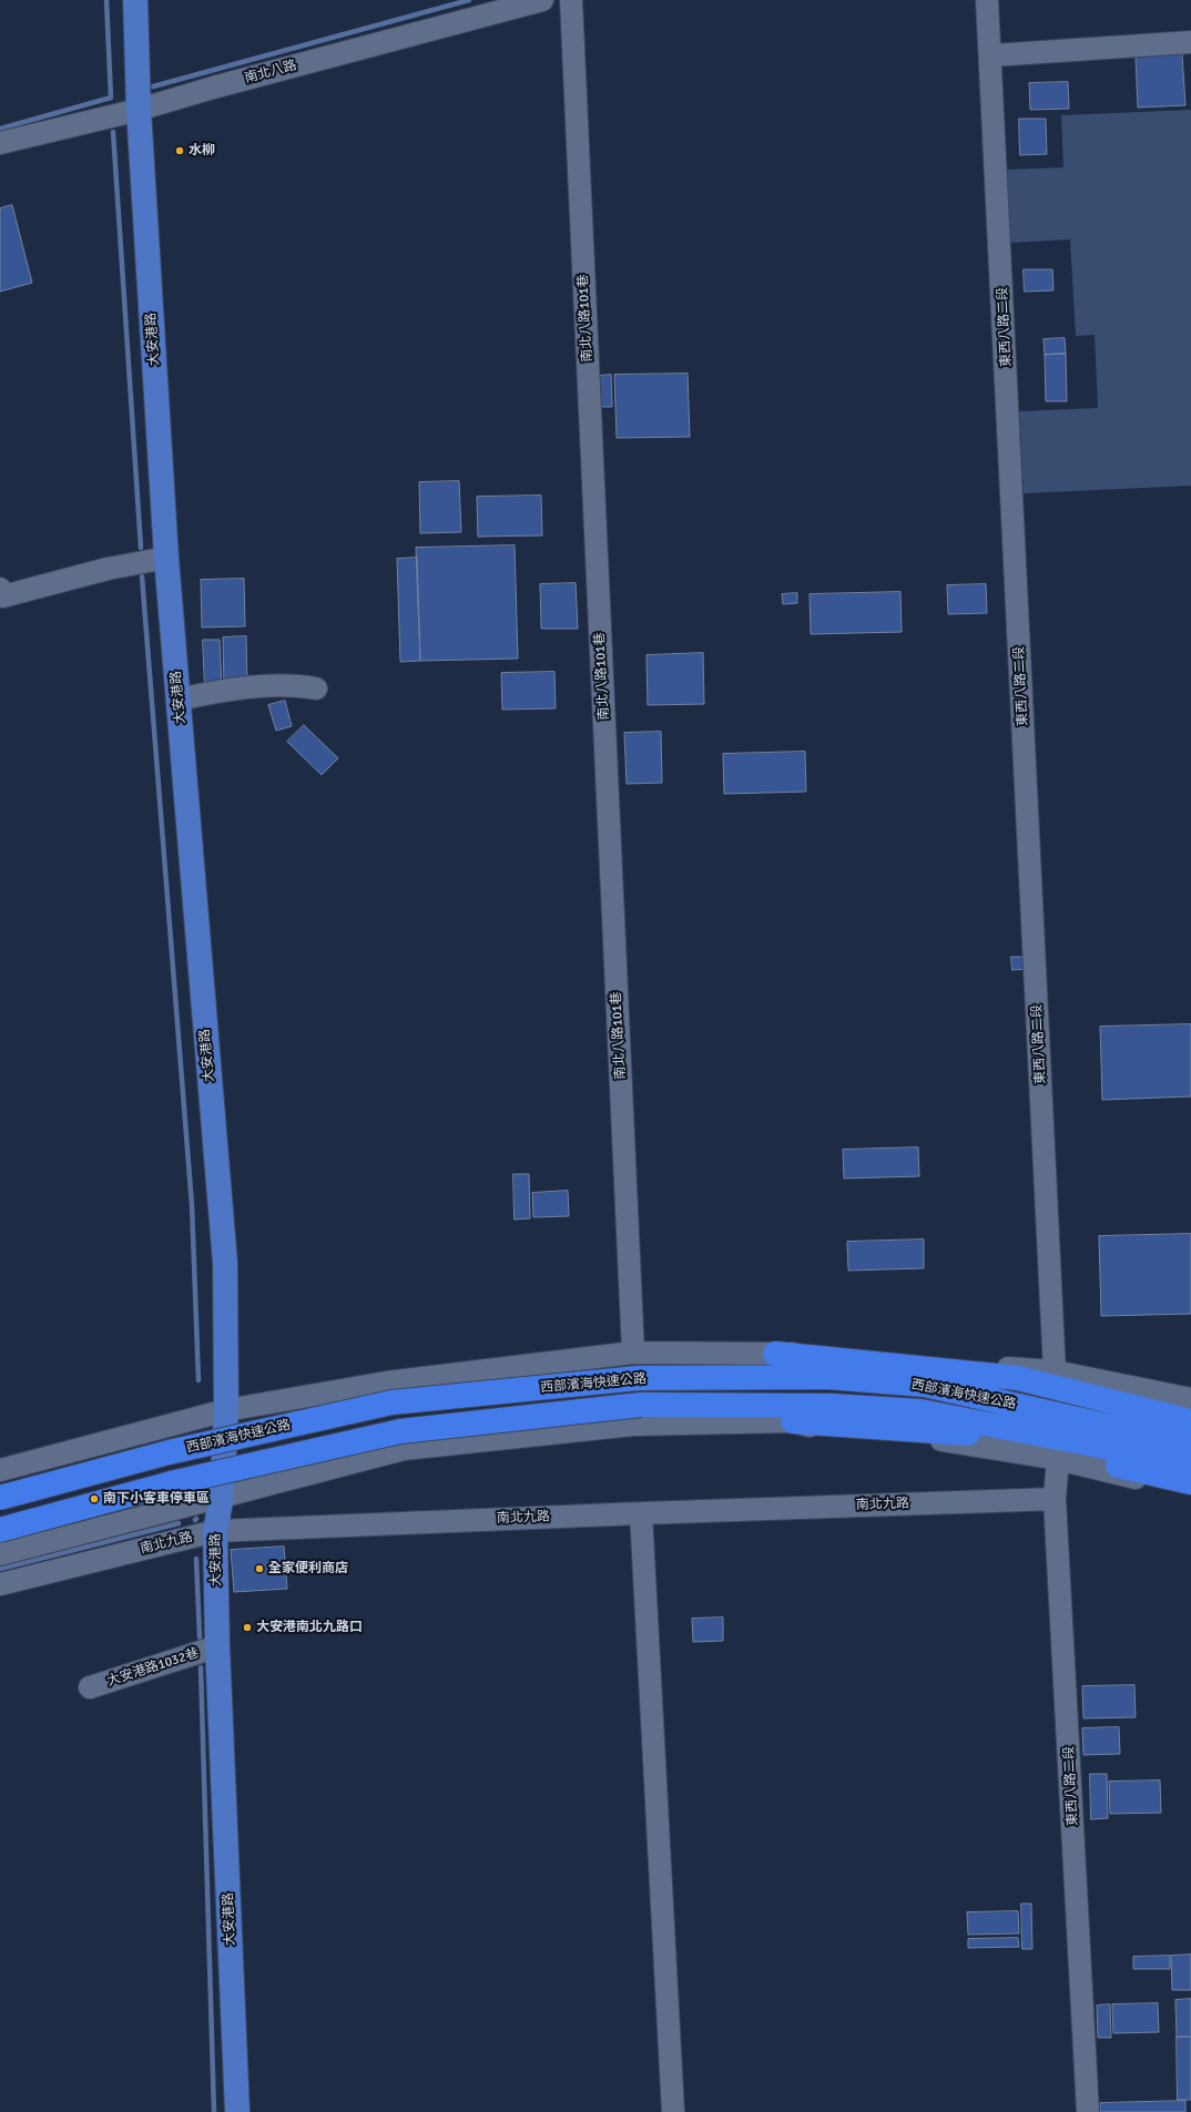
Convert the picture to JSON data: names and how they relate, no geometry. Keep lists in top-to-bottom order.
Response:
{
  "streets": {
    "highway": ["西部濱海快速公路"],
    "main road": ["大安港路"],
    "street": [
      "南北八路",
      "南北八路101巷",
      "東西八路二段",
      "南北九路",
      "大安港路1032巷"
    ]
  },
  "crossings": [
    ["南北八路", "大安港路"],
    ["東西八路二段", "南北九路"],
    ["大安港路", "南北九路"],
    ["大安港路", "大安港路1032巷"]
  ],
  "places": [
    "水柳",
    "南下小客車停車區",
    "全家便利商店",
    "大安港南北九路口"
  ]
}
